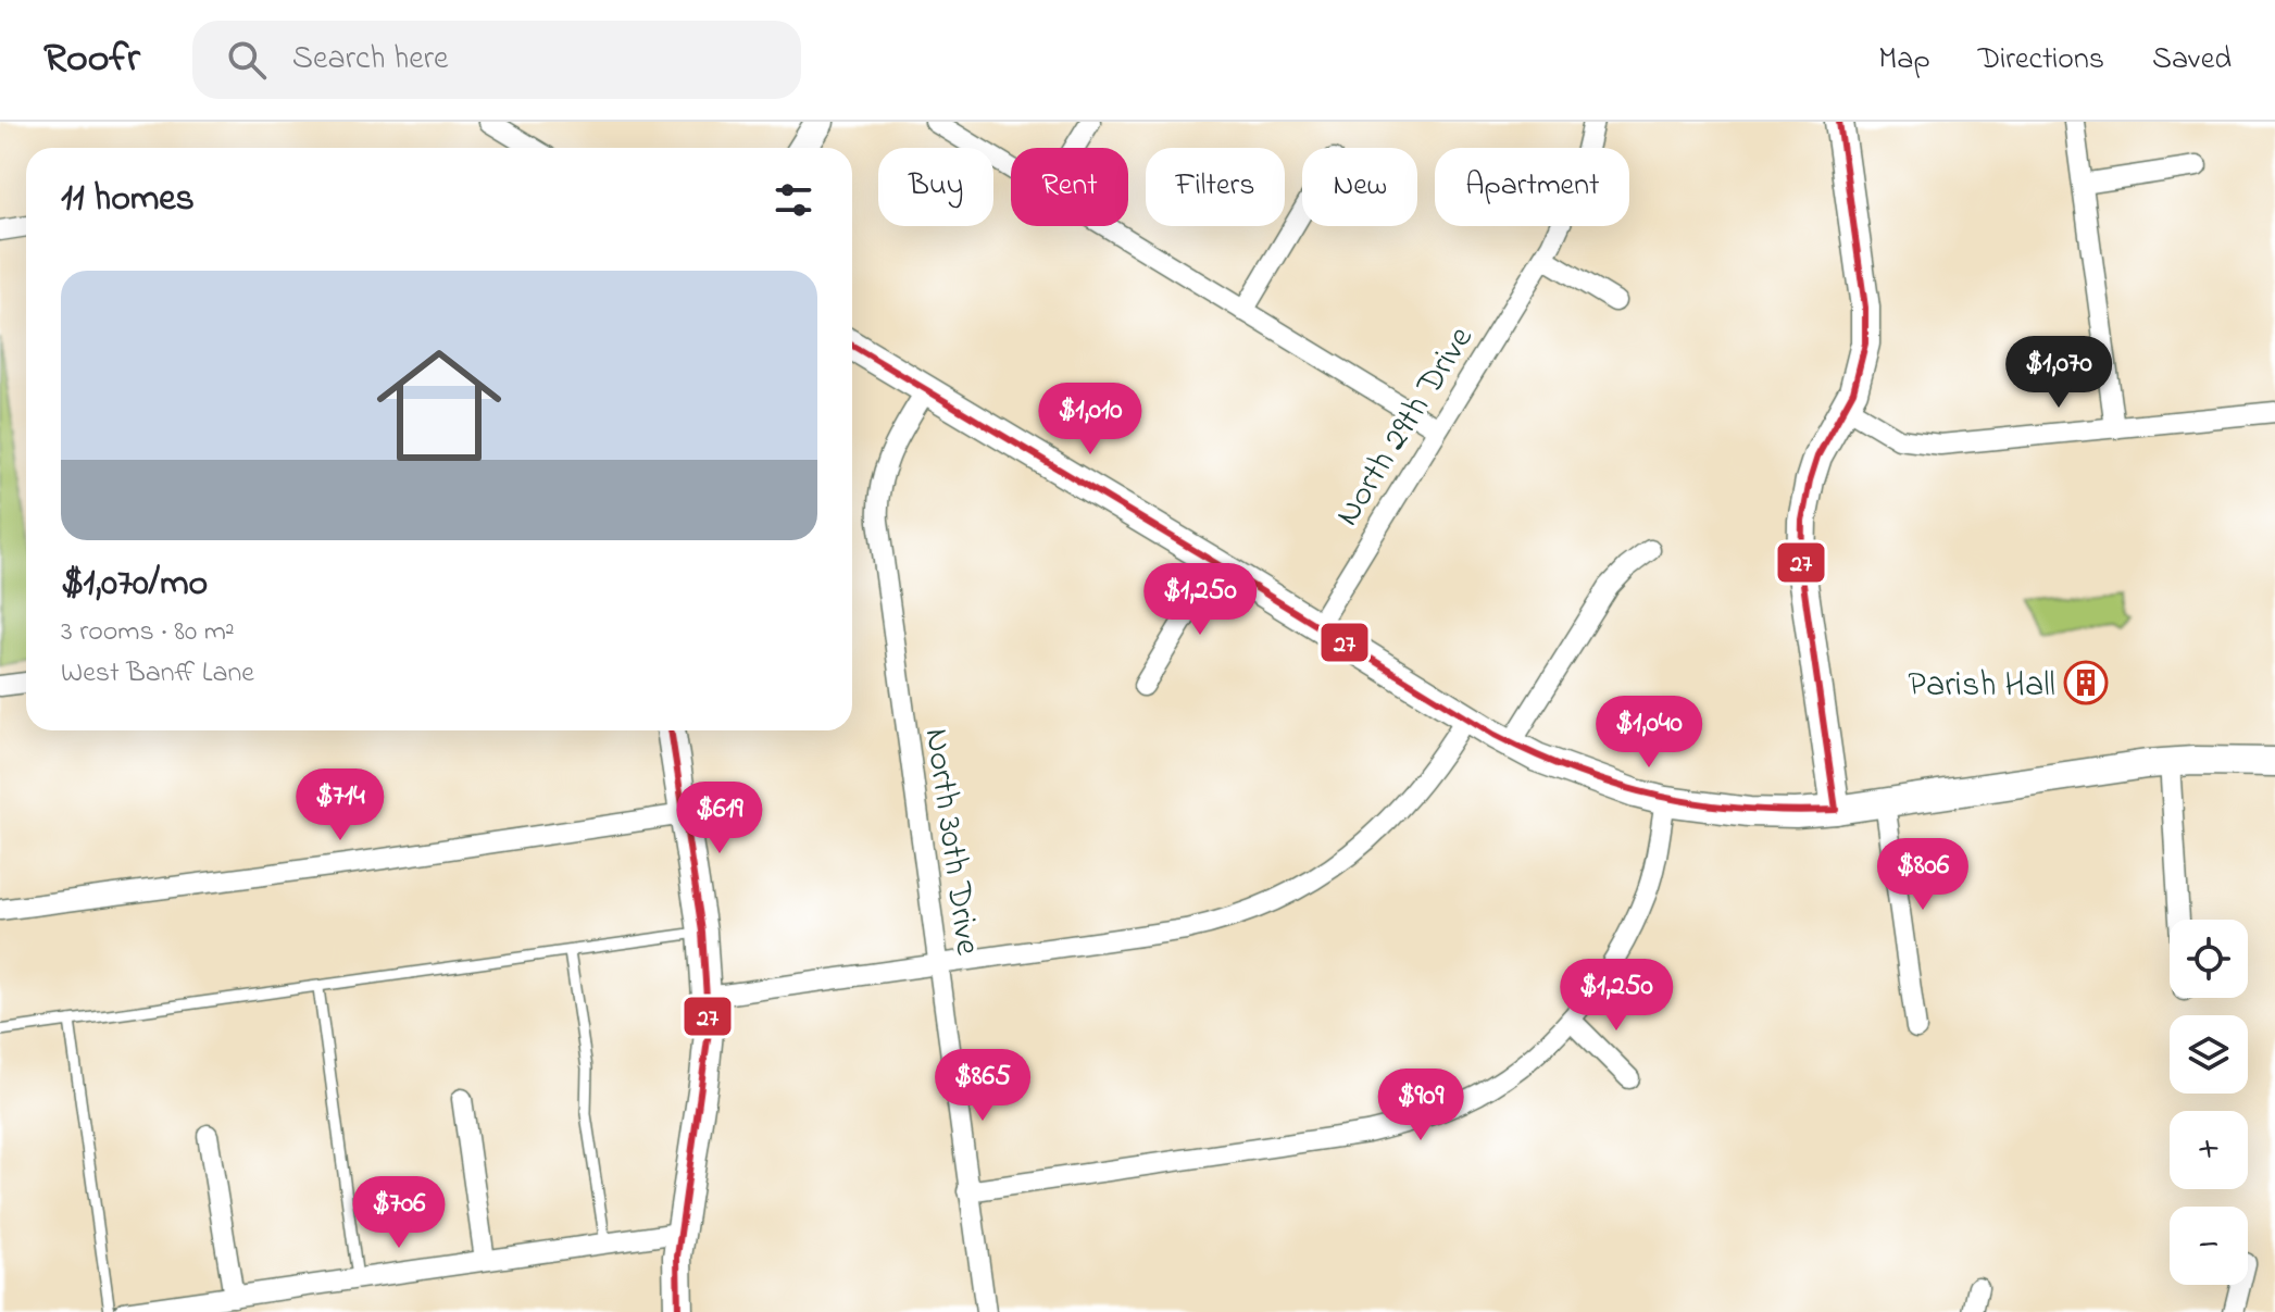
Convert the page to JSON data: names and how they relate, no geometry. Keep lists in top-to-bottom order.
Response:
{
  "streets": {
    "street": ["North 29th Drive", "North 30th Drive"]
  },
  "places": {
    "building": ["Parish Hall"]
  },
  "lines": ["transit line 27"],
  "page": {
    "header": "Roofr",
    "search": "Search here",
    "nav": ["Map", "Directions", "Saved"],
    "chip": [
      "Buy",
      "Rent",
      "Filters",
      "New",
      "Apartment"
    ],
    "heading": "11 homes",
    "list": [
      {
        "name": "$1,070/mo",
        "note": "3 rooms · 80 m² · West Banff Lane"
      }
    ],
    "price": [
      "$1,070",
      "$1,010",
      "$1,250",
      "$1,040",
      "$714",
      "$619",
      "$806",
      "$1,250",
      "$865",
      "$909",
      "$706"
    ],
    "map_buttons": ["+", "−"]
  }
}
